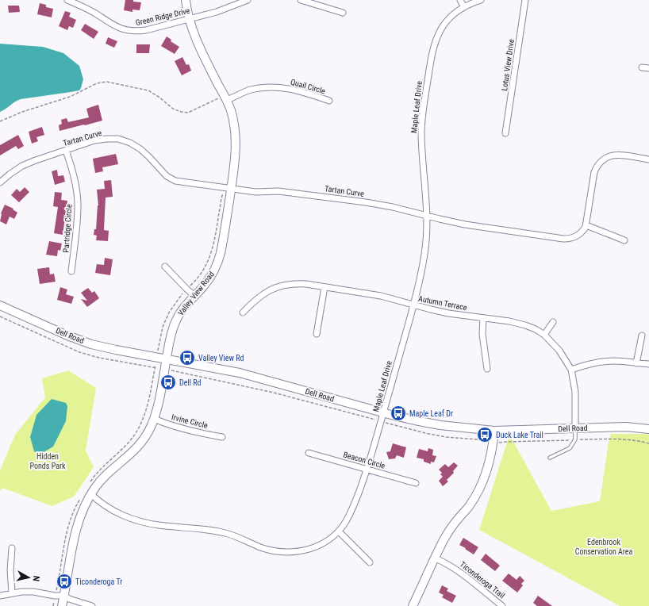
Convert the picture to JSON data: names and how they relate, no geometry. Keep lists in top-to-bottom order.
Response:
{
  "streets": {
    "street": [
      "Green Ridge Drive",
      "Lotus View Drive",
      "Quail Circle",
      "Maple Leaf Drive",
      "Tartan Curve",
      "Partridge Circle",
      "Valley View Road",
      "Autumn Terrace",
      "Dell Road",
      "Irvine Circle",
      "Beacon Circle",
      "Ticonderoga Trail"
    ]
  },
  "crossings": [
    ["Green Ridge Drive", "Valley View Road"],
    ["Quail Circle", "Valley View Road"],
    ["Maple Leaf Drive", "Tartan Curve"],
    ["Maple Leaf Drive", "Valley View Road"],
    ["Maple Leaf Drive", "Autumn Terrace"],
    ["Maple Leaf Drive", "Dell Road"],
    ["Maple Leaf Drive", "Beacon Circle"],
    ["Tartan Curve", "Partridge Circle"],
    ["Tartan Curve", "Valley View Road"],
    ["Valley View Road", "Dell Road"],
    ["Valley View Road", "Irvine Circle"],
    ["Autumn Terrace", "Dell Road"]
  ],
  "parks": ["Hidden Ponds Park", "Edenbrook Conservation Area"],
  "places": {
    "bus stop": [
      "Valley View Rd",
      "Dell Rd",
      "Maple Leaf Dr",
      "Duck Lake Trail",
      "Ticonderoga Tr"
    ]
  },
  "north": "right"
}
